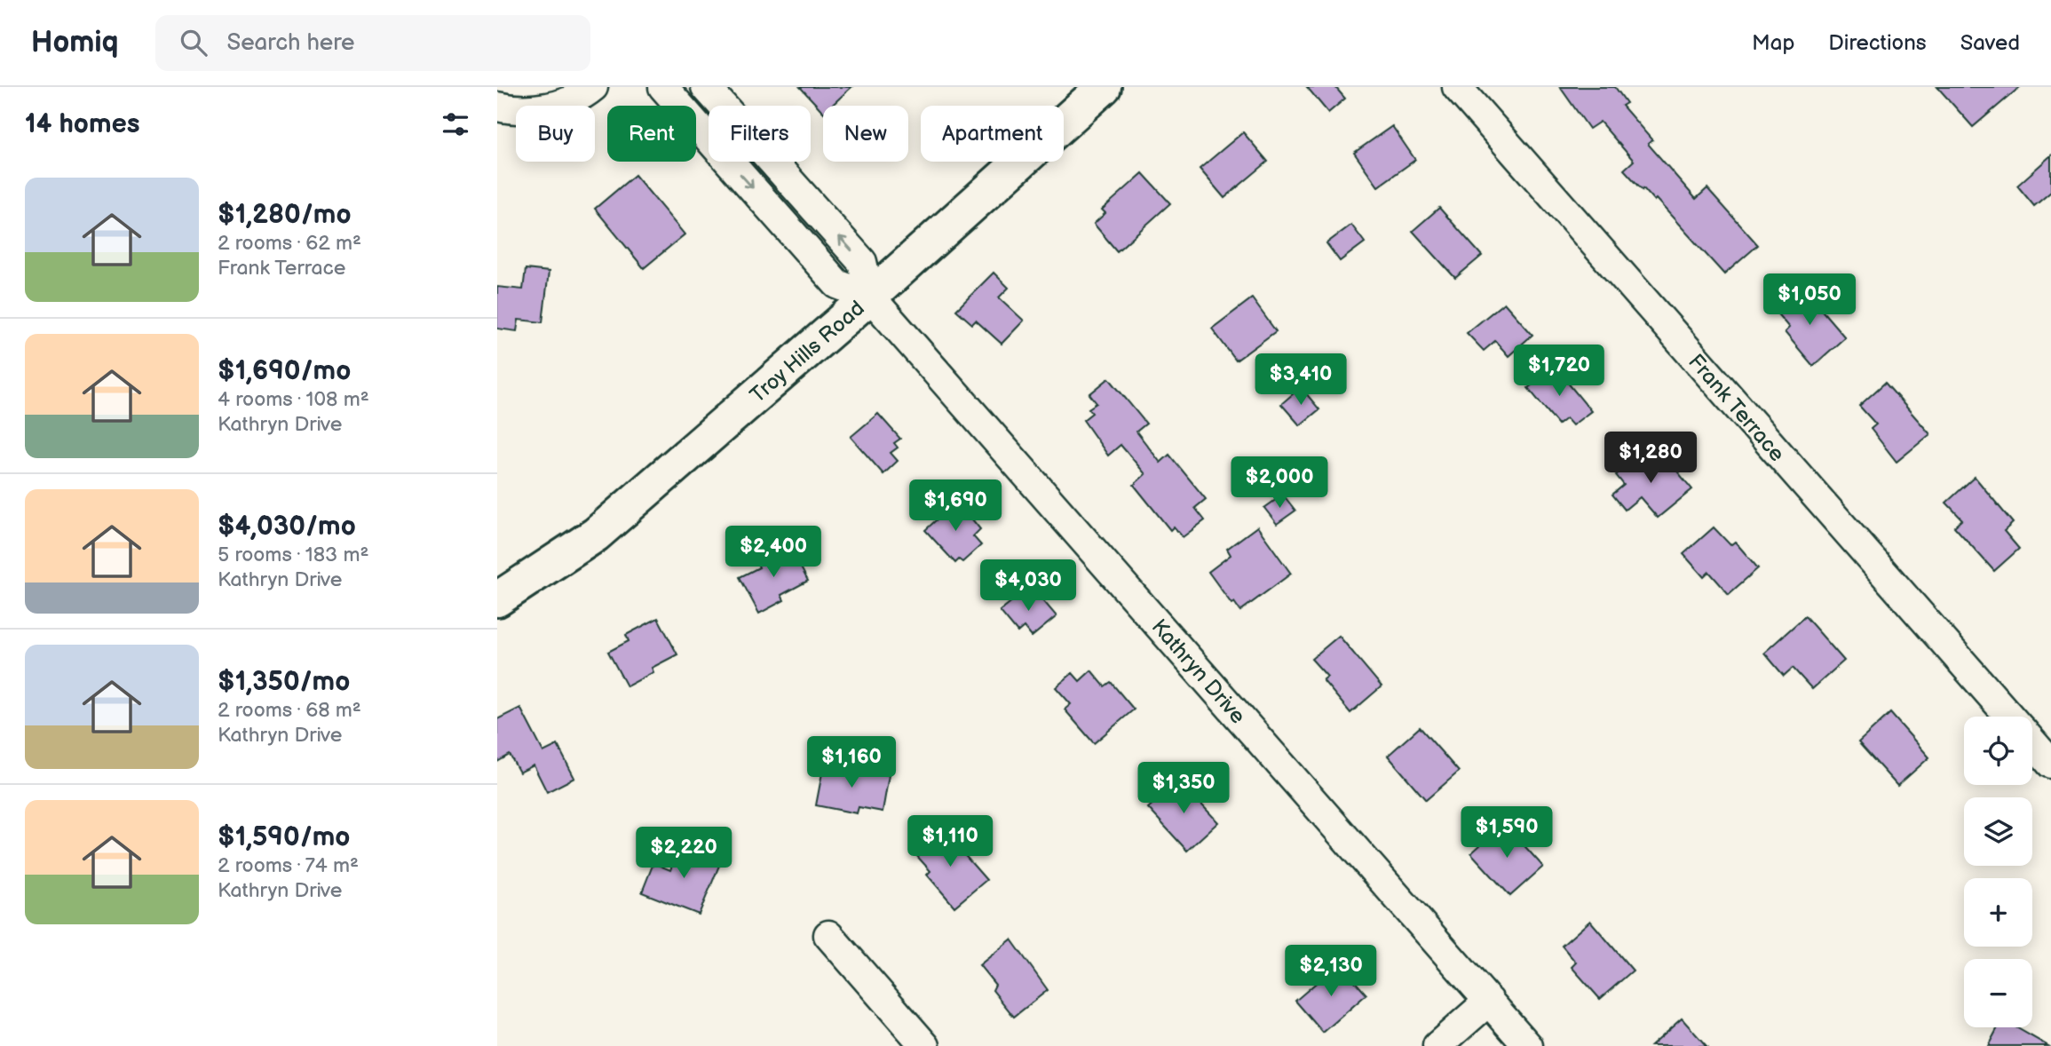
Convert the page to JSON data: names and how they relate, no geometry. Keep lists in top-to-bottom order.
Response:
{
  "streets": {
    "main road": ["Troy Hills Road"],
    "street": ["Frank Terrace", "Kathryn Drive"]
  },
  "crossings": [
    ["Troy Hills Road", "Kathryn Drive"]
  ],
  "page": {
    "header": "Homiq",
    "search": "Search here",
    "nav": ["Map", "Directions", "Saved"],
    "heading": "14 homes",
    "chip": [
      "Buy",
      "Rent",
      "Filters",
      "New",
      "Apartment"
    ],
    "list": [
      {
        "name": "$1,280/mo",
        "note": "2 rooms · 62 m² · Frank Terrace"
      },
      {
        "name": "$1,690/mo",
        "note": "4 rooms · 108 m² · Kathryn Drive"
      },
      {
        "name": "$4,030/mo",
        "note": "5 rooms · 183 m² · Kathryn Drive"
      },
      {
        "name": "$1,350/mo",
        "note": "2 rooms · 68 m² · Kathryn Drive"
      },
      {
        "name": "$1,590/mo",
        "note": "2 rooms · 74 m² · Kathryn Drive"
      }
    ],
    "price": [
      "$1,050",
      "$1,720",
      "$3,410",
      "$1,280",
      "$2,000",
      "$1,690",
      "$2,400",
      "$4,030",
      "$1,160",
      "$1,350",
      "$1,590",
      "$1,110",
      "$2,220",
      "$2,130"
    ],
    "map_buttons": ["+", "−"]
  }
}
